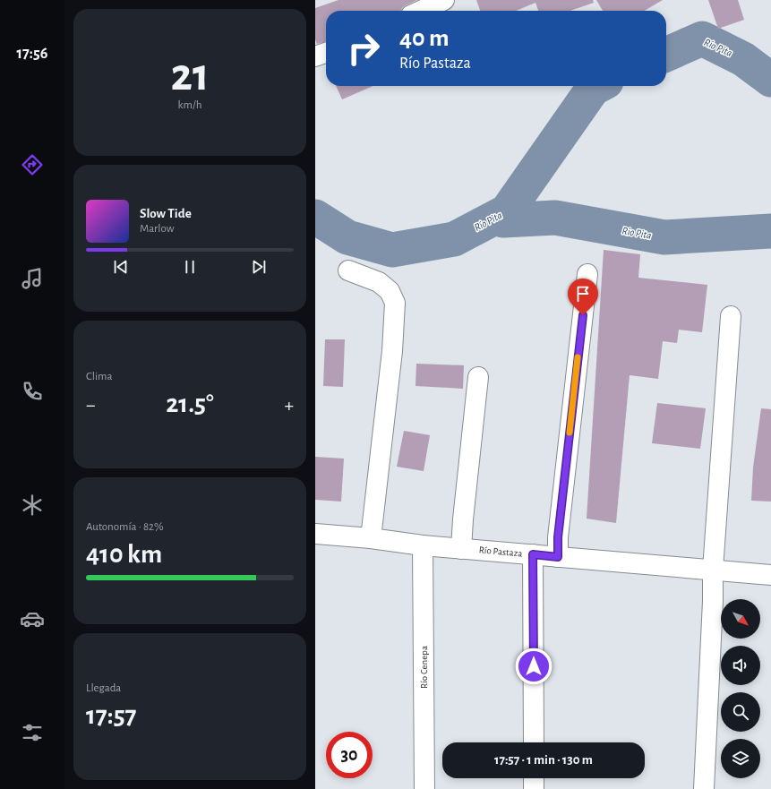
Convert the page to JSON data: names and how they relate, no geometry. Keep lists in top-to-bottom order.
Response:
{
  "streets": {
    "street": ["Río Pastaza", "Río Cenepa"]
  },
  "crossings": [
    ["Río Pastaza", "Río Cenepa"]
  ],
  "water": ["Río Pita", "Rio Pita"],
  "north": "bottom right",
  "page": {
    "tabs": "17:56",
    "tile": [
      ["21", "km/h"],
      "Clima",
      ["Autonomía · 82%", "410 km"],
      ["Llegada", "17:57"]
    ],
    "turn": ["40 m", "Río Pastaza"],
    "song": ["Slow Tide", "Marlow"],
    "heat": ["−", "21.5°", "+"],
    "limit": "30",
    "trip": "17:57 · 1 min · 130 m"
  }
}
